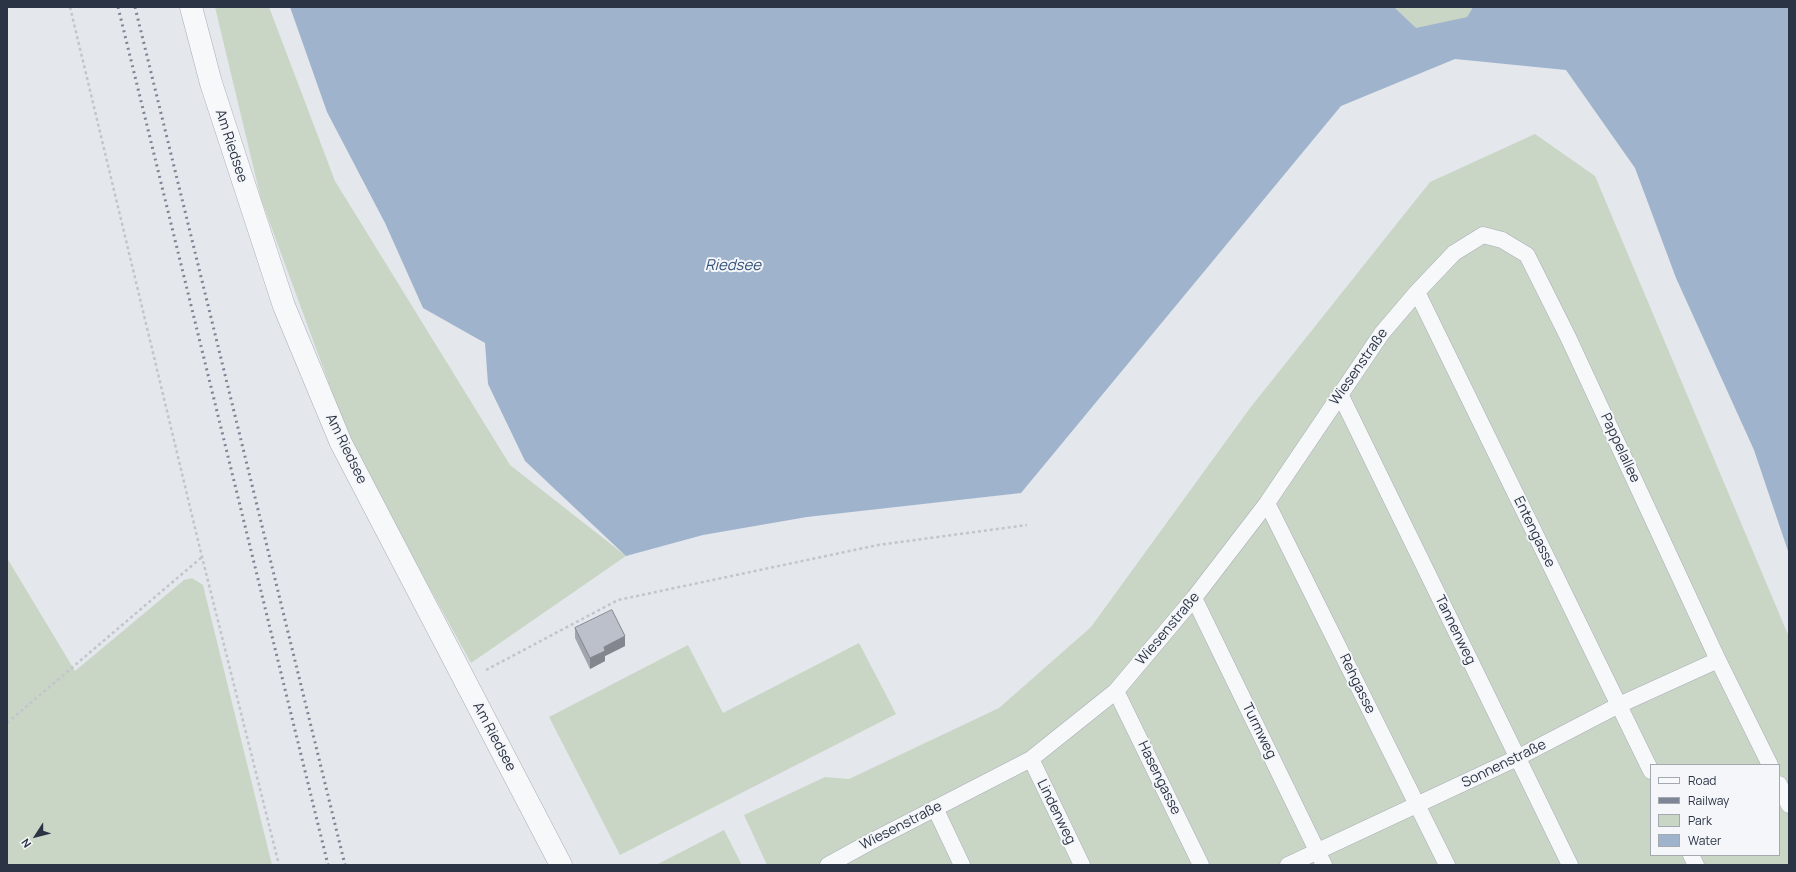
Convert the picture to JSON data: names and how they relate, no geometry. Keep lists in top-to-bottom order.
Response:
{
  "streets": {
    "street": ["Am Riedsee"],
    "lane": [
      "Wiesenstraße",
      "Pappelallee",
      "Entengasse",
      "Tannenweg",
      "Rehgasse",
      "Turmweg",
      "Sonnenstraße",
      "Hasengasse",
      "Lindenweg"
    ]
  },
  "crossings": [
    ["Wiesenstraße", "Pappelallee"],
    ["Wiesenstraße", "Entengasse"],
    ["Wiesenstraße", "Tannenweg"],
    ["Wiesenstraße", "Rehgasse"],
    ["Wiesenstraße", "Turmweg"],
    ["Wiesenstraße", "Hasengasse"],
    ["Wiesenstraße", "Lindenweg"],
    ["Pappelallee", "Entengasse"],
    ["Pappelallee", "Sonnenstraße"],
    ["Entengasse", "Sonnenstraße"],
    ["Tannenweg", "Sonnenstraße"],
    ["Rehgasse", "Sonnenstraße"],
    ["Turmweg", "Sonnenstraße"]
  ],
  "water": ["Riedsee"],
  "legend": [
    "Road",
    "Railway",
    "Park",
    "Water"
  ],
  "north": "bottom left"
}
